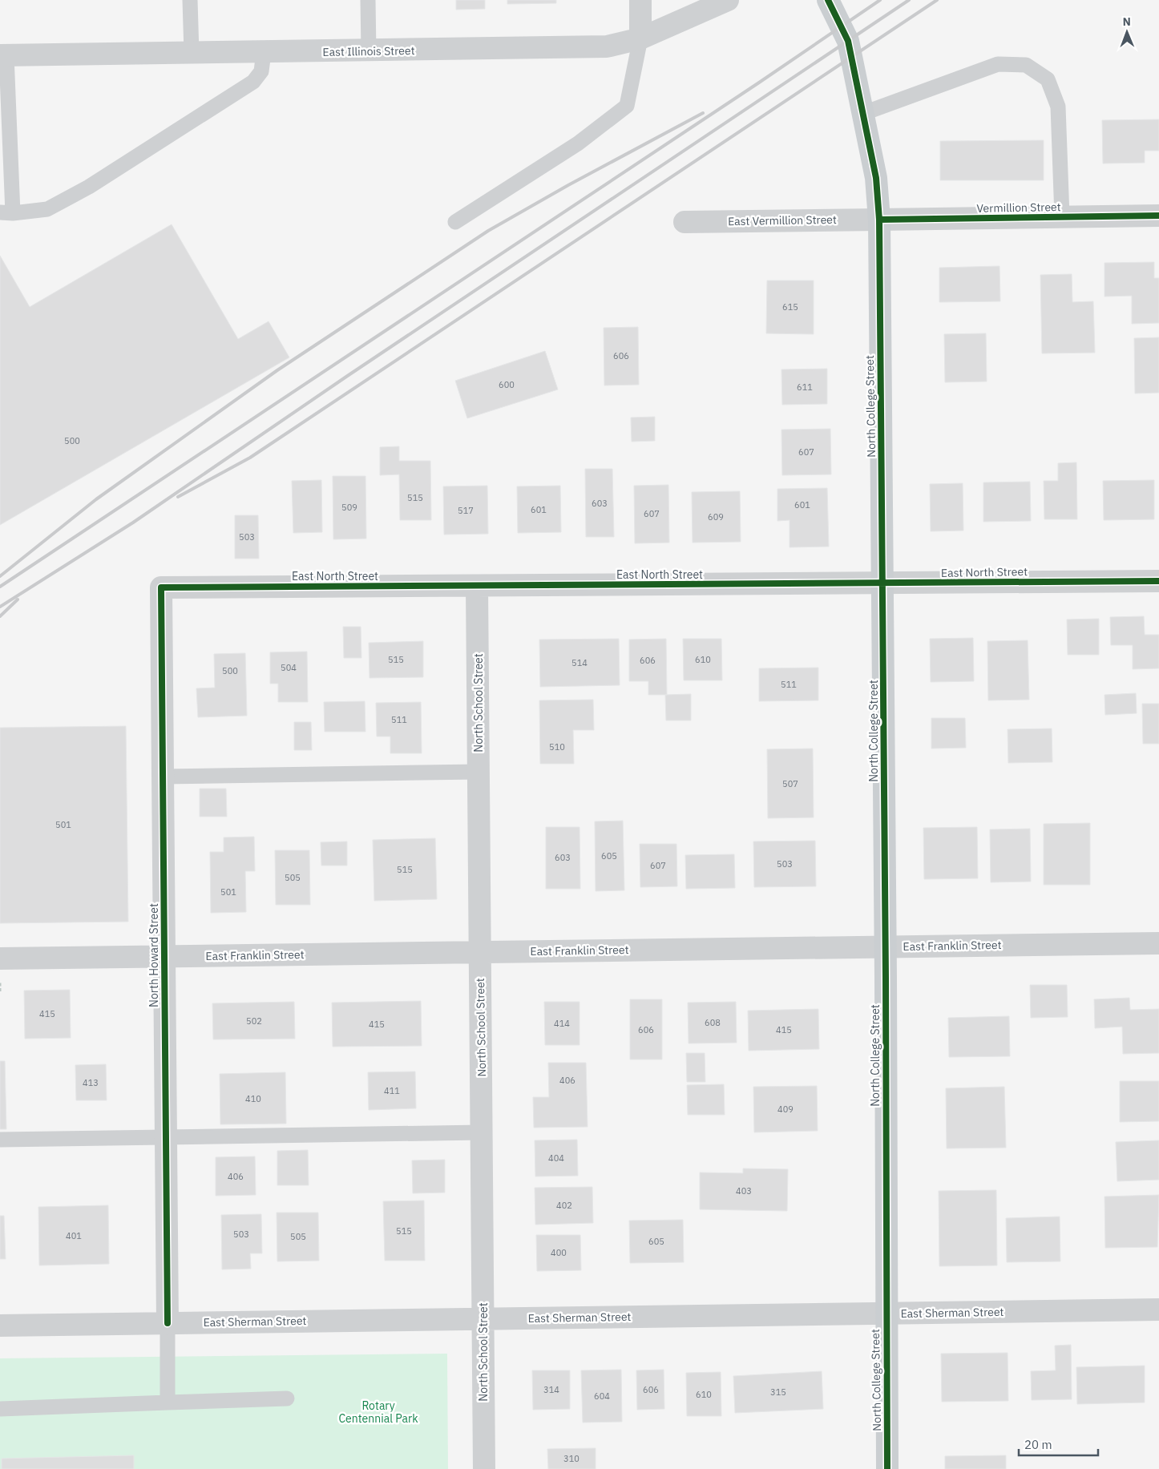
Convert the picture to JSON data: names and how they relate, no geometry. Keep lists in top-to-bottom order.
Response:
{
  "streets": {
    "main road": ["North College Street"],
    "street": [
      "East Illinois Street",
      "Vermillion Street",
      "East Vermillion Street",
      "East North Street",
      "North School Street",
      "East Franklin Street",
      "North Howard Street",
      "East Sherman Street"
    ]
  },
  "crossings": [
    ["Vermillion Street", "East Vermillion Street"],
    ["Vermillion Street", "North College Street"],
    ["East Vermillion Street", "North College Street"],
    ["North College Street", "East North Street"],
    ["North College Street", "East Franklin Street"],
    ["North College Street", "East Sherman Street"],
    ["East North Street", "North School Street"],
    ["East North Street", "North Howard Street"],
    ["North School Street", "East Franklin Street"],
    ["North School Street", "East Sherman Street"],
    ["East Franklin Street", "North Howard Street"],
    ["North Howard Street", "East Sherman Street"]
  ],
  "parks": ["Rotary Centennial Park"],
  "house_numbers": [
    "615",
    "606",
    "600",
    "611",
    "500",
    "607",
    "515",
    "603",
    "601",
    "509",
    "601",
    "517",
    "607",
    "609",
    "503",
    "515",
    "610",
    "606",
    "514",
    "504",
    "500",
    "511",
    "511",
    "510",
    "507",
    "501",
    "605",
    "603",
    "503",
    "607",
    "515",
    "505",
    "501",
    "415",
    "502",
    "608",
    "414",
    "415",
    "606",
    "415",
    "406",
    "413",
    "411",
    "410",
    "409",
    "404",
    "406",
    "403",
    "402",
    "515",
    "503",
    "401",
    "505",
    "605",
    "400",
    "314",
    "606",
    "315",
    "610",
    "604",
    "310"
  ],
  "scale_bar": "20 m",
  "north": "top"
}
